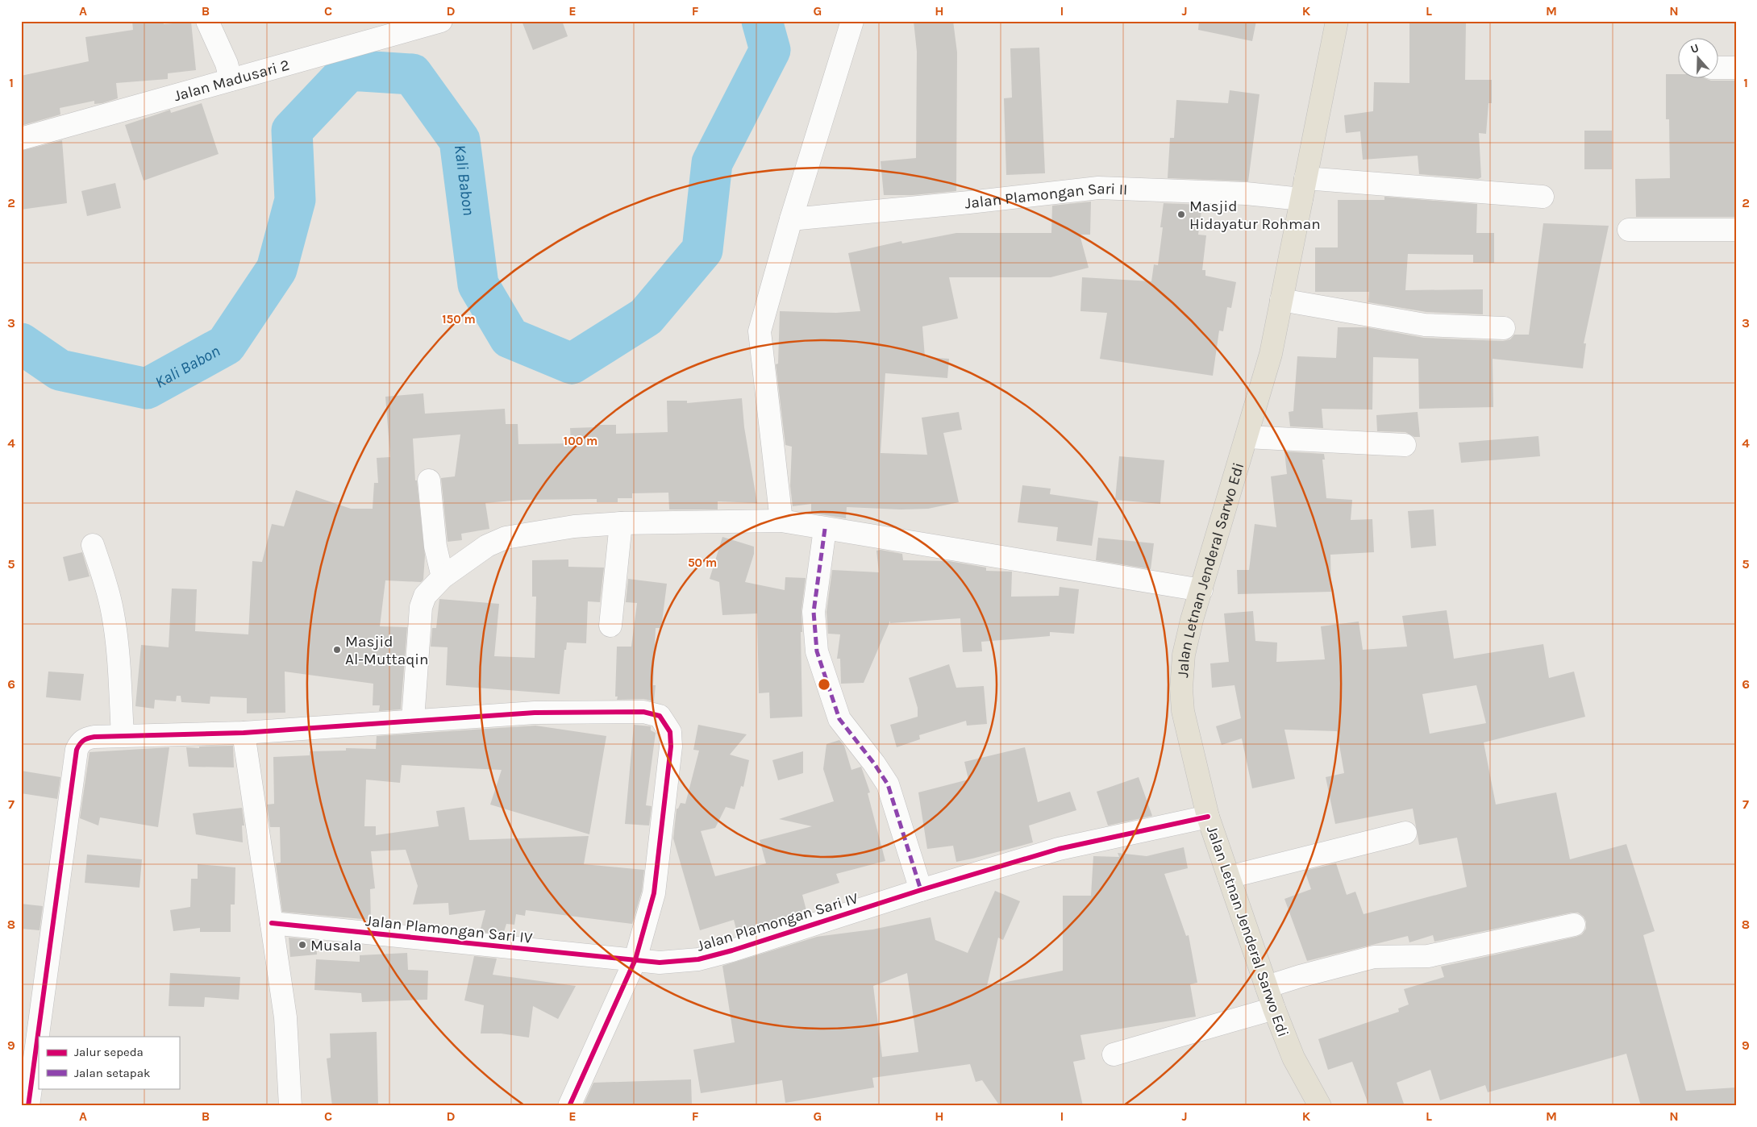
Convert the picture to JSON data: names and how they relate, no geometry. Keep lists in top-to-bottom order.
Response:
{
  "streets": {
    "main road": ["Jalan Letnan Jenderal Sarwo Edi"],
    "street": ["Jalan Madusari 2", "Jalan Plamongan Sari II", "Jalan Plamongan Sari IV"]
  },
  "crossings": [
    ["Jalan Plamongan Sari II", "Jalan Letnan Jenderal Sarwo Edi"],
    ["Jalan Letnan Jenderal Sarwo Edi", "Jalan Plamongan Sari IV"]
  ],
  "water": ["Kali Babon"],
  "places": ["Masjid Hidayatur Rohman", "Masjid Al-Muttaqin", "Musala"],
  "legend": ["Jalur sepeda", "Jalan setapak"],
  "north": "top",
  "grid": {
    "columns": [
      "A",
      "B",
      "C",
      "D",
      "E",
      "F",
      "G",
      "H",
      "I",
      "J",
      "K",
      "L",
      "M",
      "N"
    ],
    "rows": [
      "1",
      "2",
      "3",
      "4",
      "5",
      "6",
      "7",
      "8",
      "9"
    ]
  },
  "rings": ["150 m", "100 m", "50 m"]
}
